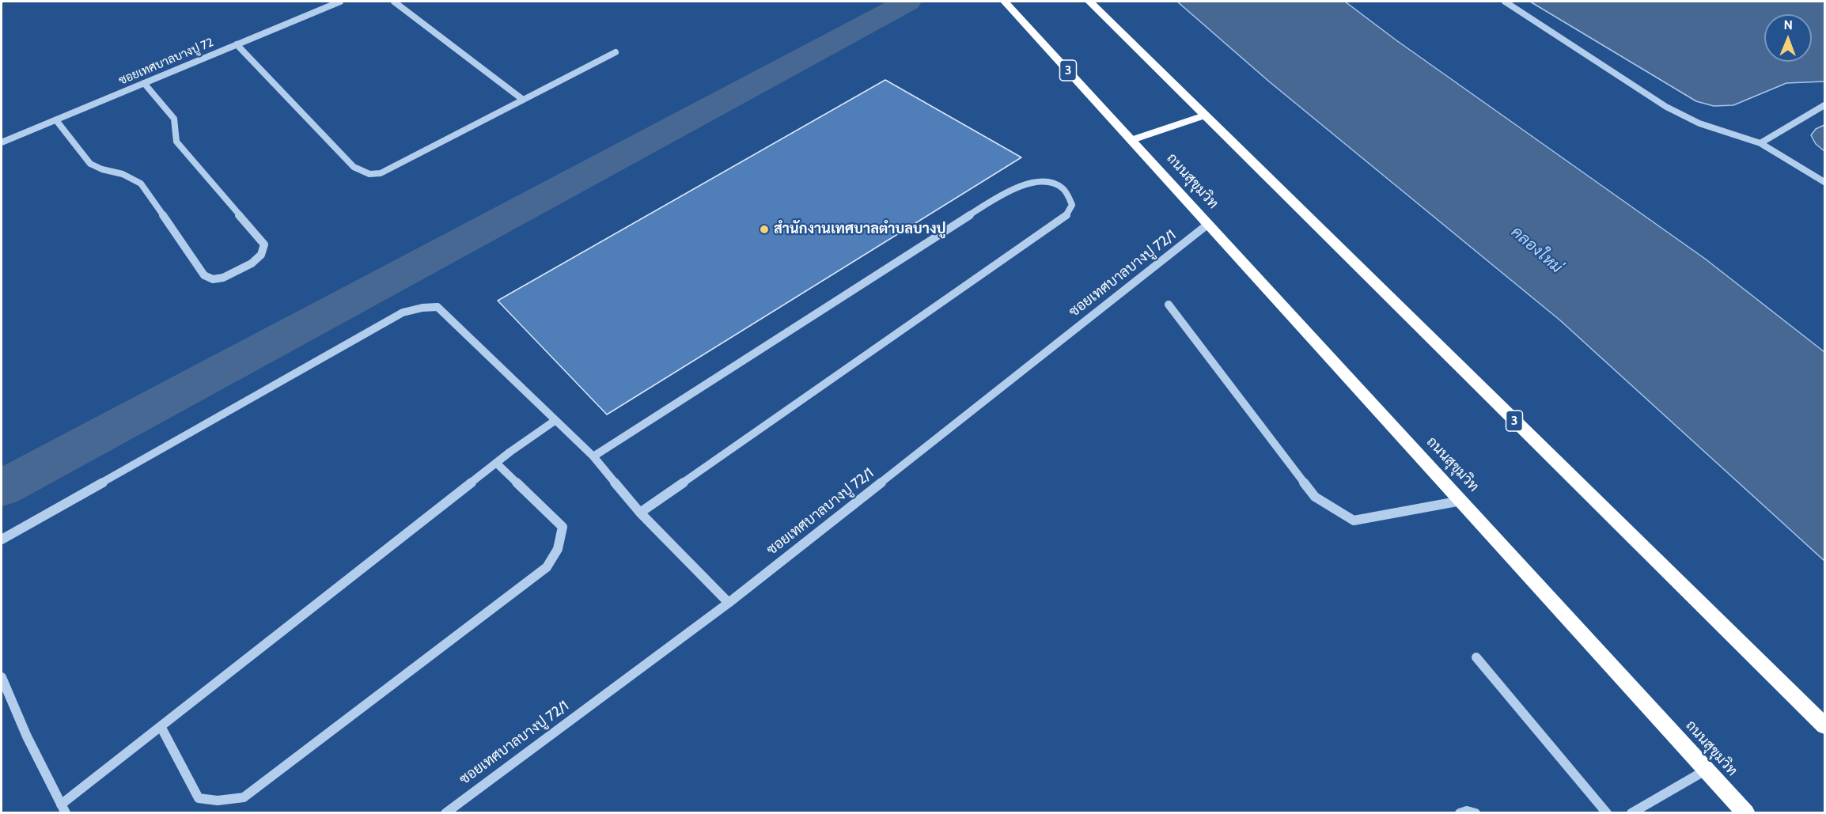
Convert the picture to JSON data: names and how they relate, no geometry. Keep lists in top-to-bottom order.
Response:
{
  "streets": {
    "highway": ["3", "ถนนสุขุมวิท"],
    "street": ["ซอยเทศบาลบางปู 72", "ซอยเทศบาลบางปู 72/1"]
  },
  "crossings": [
    ["ถนนสุขุมวิท", "ซอยเทศบาลบางปู 72/1"]
  ],
  "water": ["คลองใหม่"],
  "places": ["สำนักงานเทศบาลตำบลบางปู"],
  "north": "top"
}
